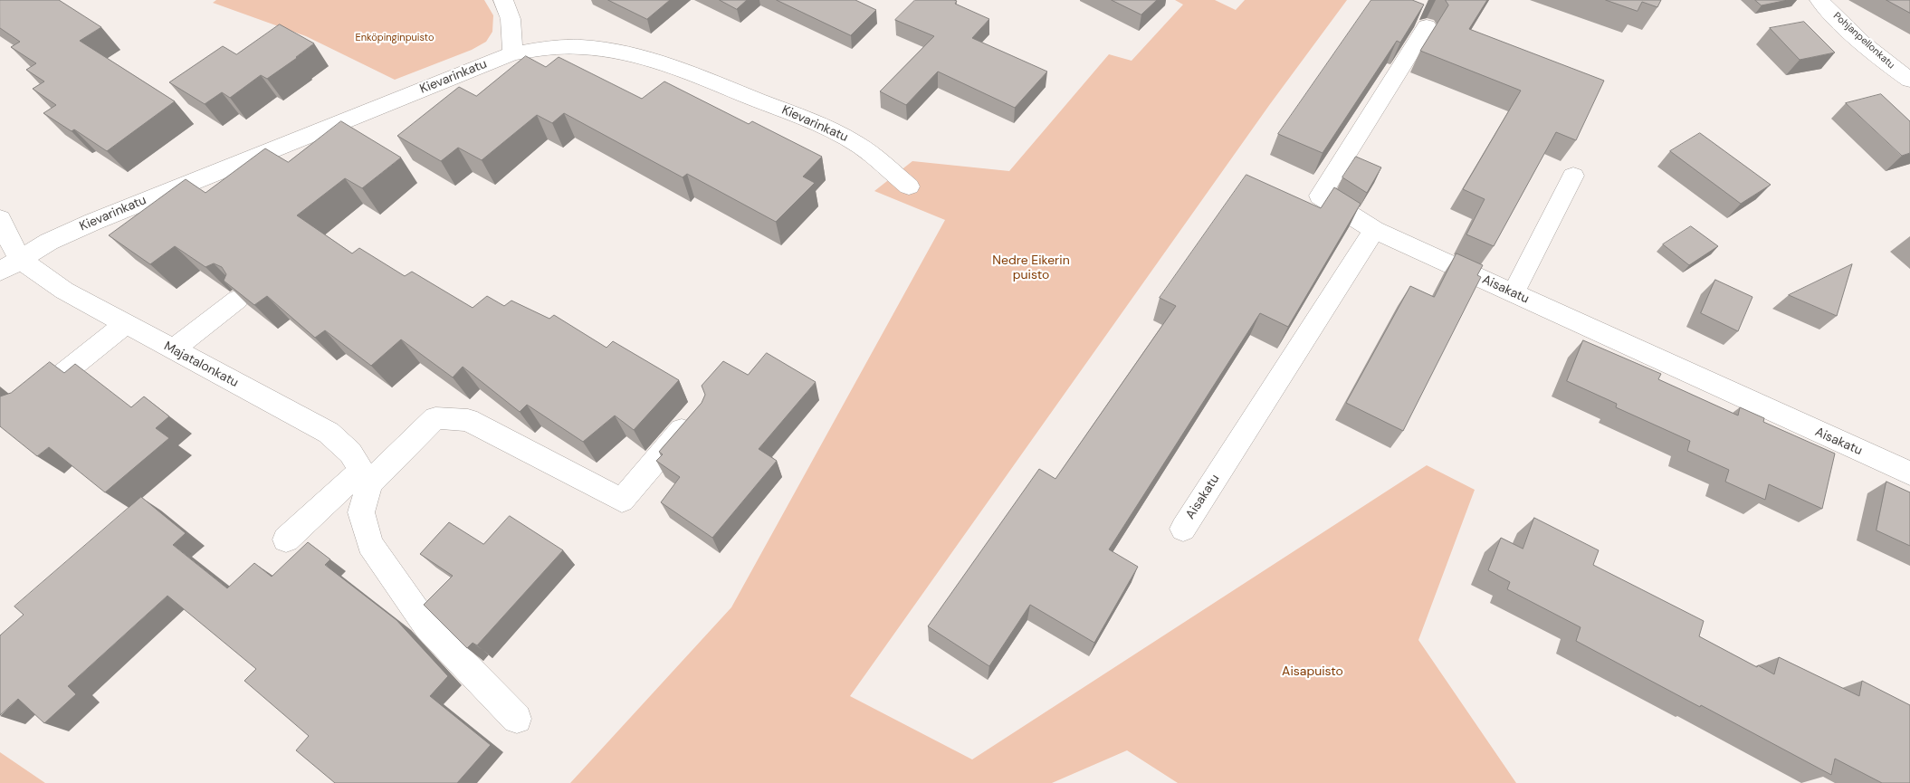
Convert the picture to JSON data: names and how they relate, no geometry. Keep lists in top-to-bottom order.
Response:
{
  "streets": {
    "street": [
      "Pohjanpellonkatu",
      "Kievarinkatu",
      "Aisakatu",
      "Majatalonkatu"
    ]
  },
  "crossings": [
    ["Kievarinkatu", "Majatalonkatu"]
  ],
  "parks": ["Enköpinginpuisto", "Nedre Eikerin puisto", "Aisapuisto"]
}
